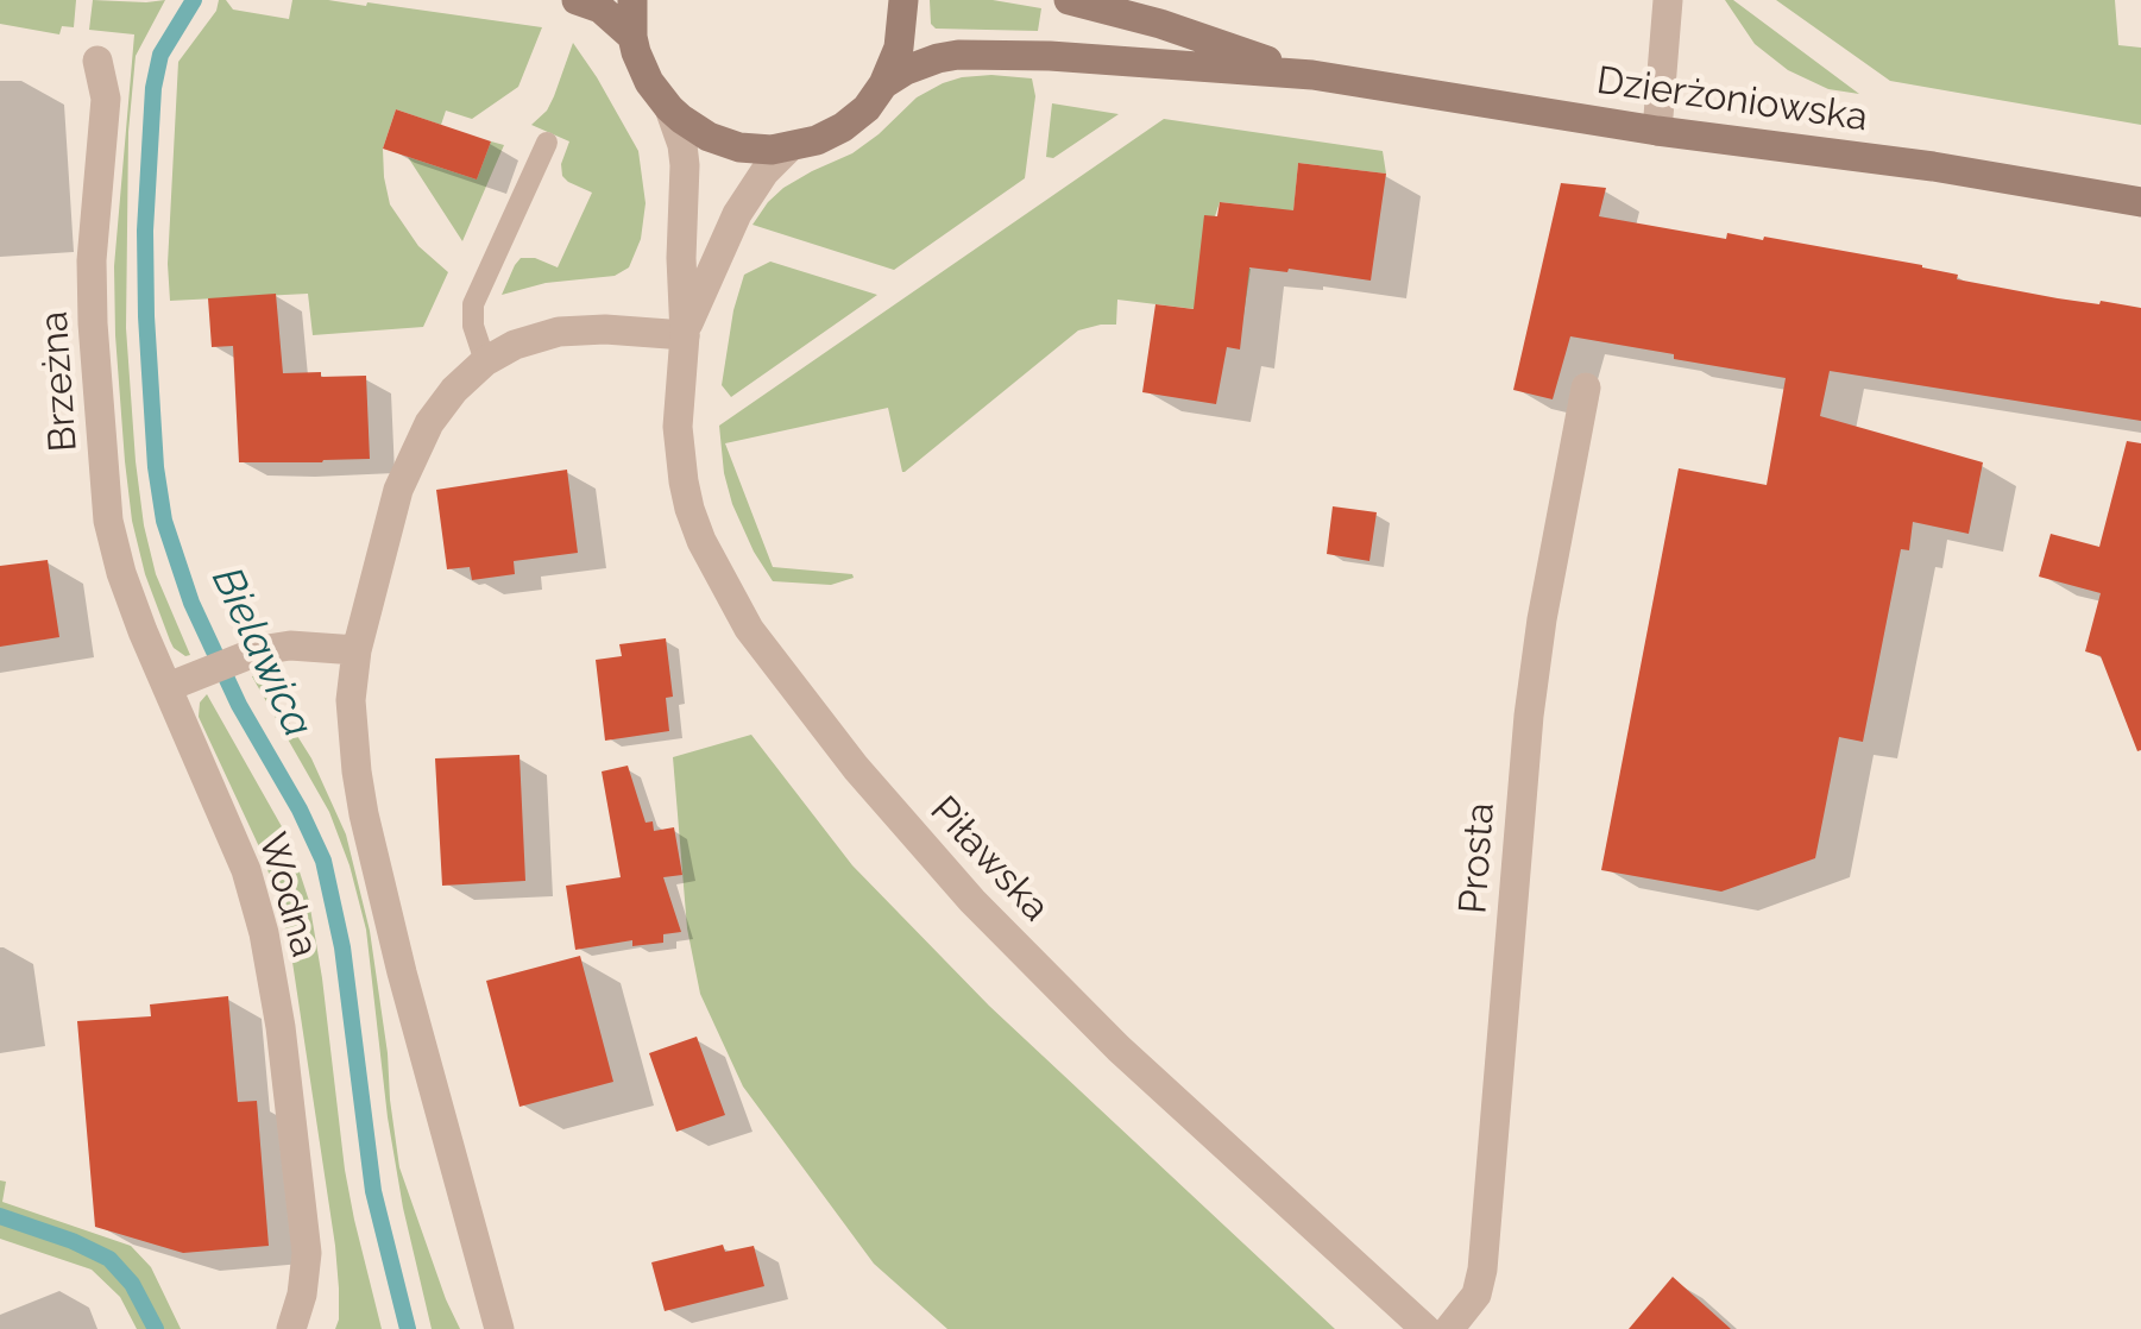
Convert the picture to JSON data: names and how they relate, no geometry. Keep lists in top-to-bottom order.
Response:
{
  "streets": {
    "main road": ["Dzierżoniowska"],
    "street": [
      "Brzeżna",
      "Prosta",
      "Piławska",
      "Wodna"
    ]
  },
  "crossings": [
    ["Brzeżna", "Wodna"]
  ],
  "water": ["Bielawica"]
}
